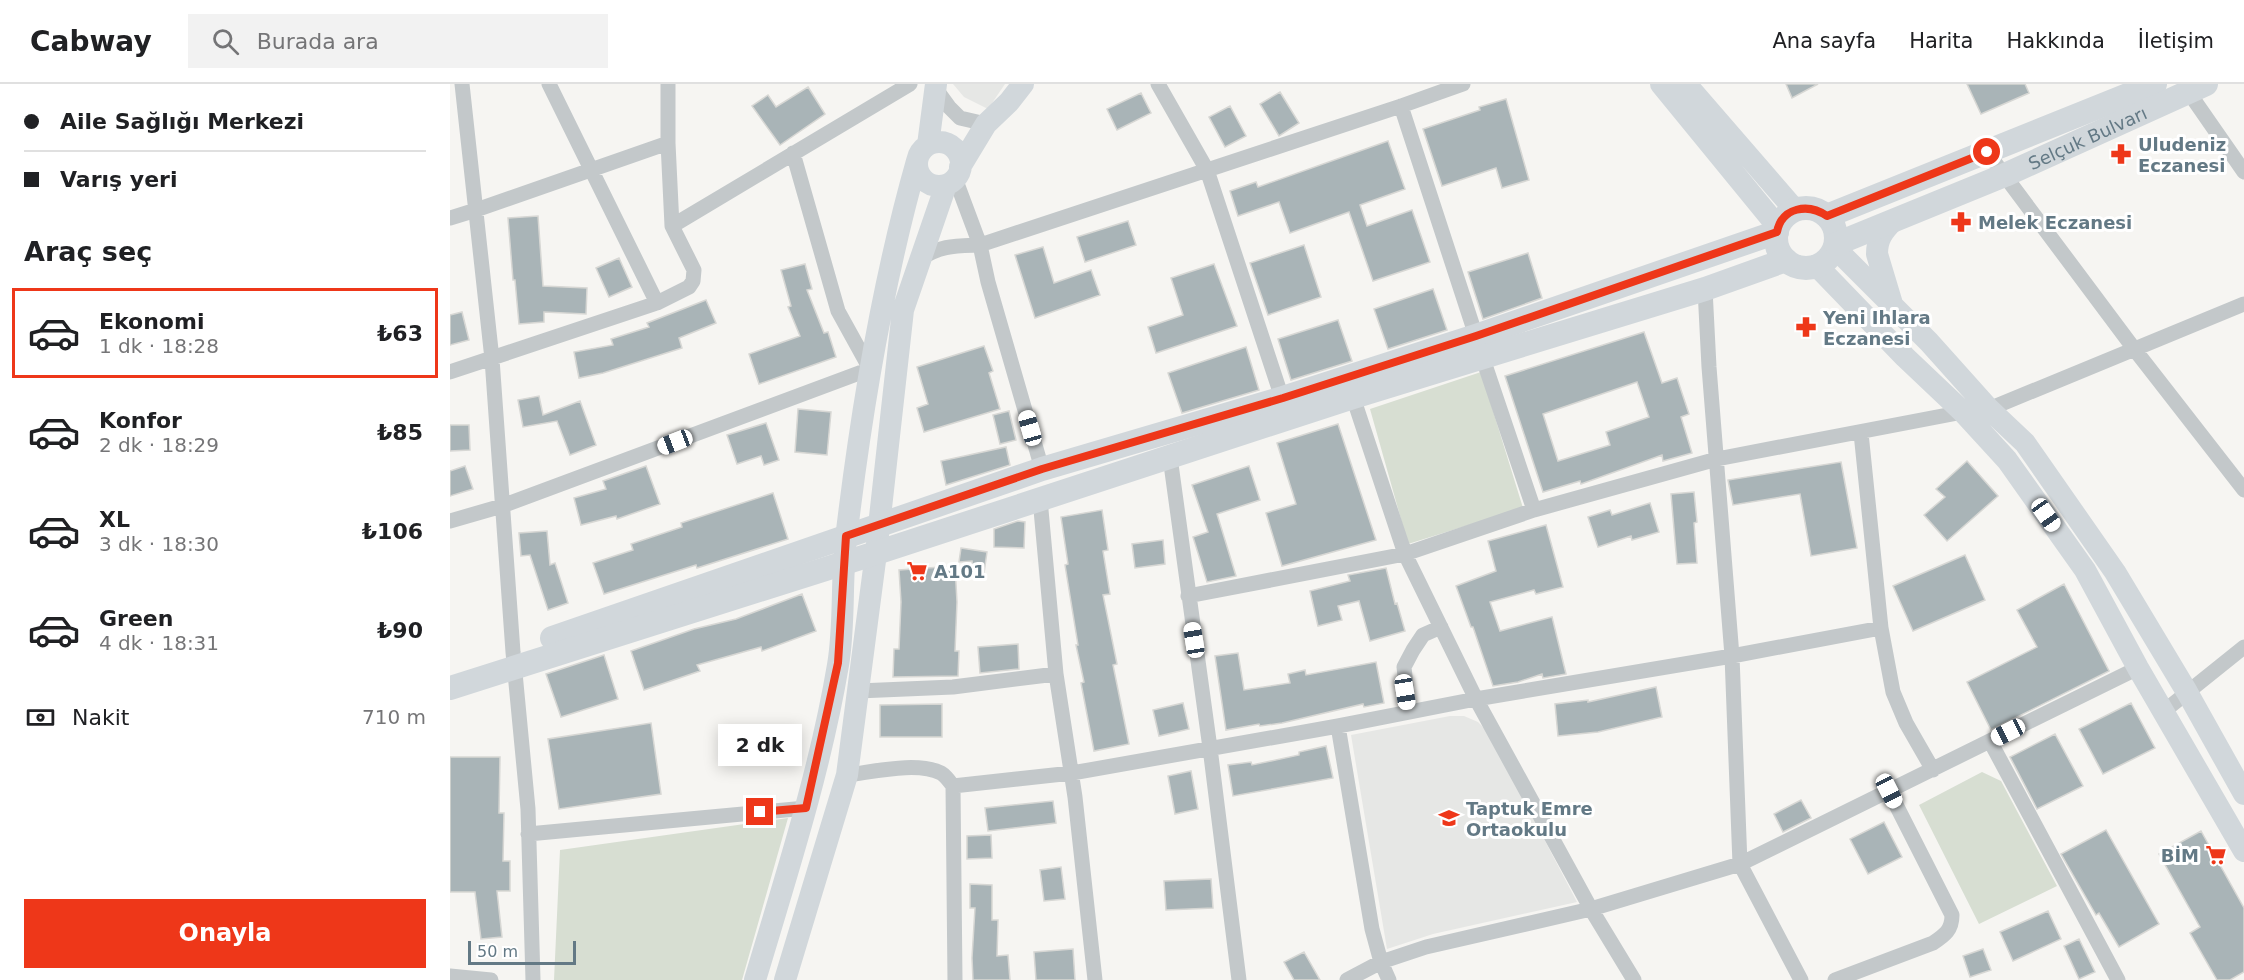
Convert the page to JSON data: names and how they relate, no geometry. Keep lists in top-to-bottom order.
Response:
{
  "streets": {
    "main road": ["Selçuk Bulvarı"]
  },
  "places": {
    "pharmacy": ["Uludeniz Eczanesi", "Melek Eczanesi", "Yeni Ihlara Eczanesi"],
    "supermarket": ["A101", "BİM"],
    "school or university": ["Taptuk Emre Ortaokulu"]
  },
  "scale_bar": "50 m",
  "page": {
    "header": "Cabway",
    "search": "Burada ara",
    "nav": [
      "Ana sayfa",
      "Harita",
      "Hakkında",
      "İletişim"
    ],
    "banner": ["Aile Sağlığı Merkezi", "Varış yeri"],
    "heading": "Araç seç",
    "list": [
      {
        "name": "Ekonomi",
        "note": "1 dk · 18:28",
        "value": "₺63"
      },
      {
        "name": "Konfor",
        "note": "2 dk · 18:29",
        "value": "₺85"
      },
      {
        "name": "XL",
        "note": "3 dk · 18:30",
        "value": "₺106"
      },
      {
        "name": "Green",
        "note": "4 dk · 18:31",
        "value": "₺90"
      }
    ],
    "pay": ["Nakit", "710 m"],
    "bubble": "2 dk",
    "buttons": "Onayla",
    "scale": "50 m"
  }
}
